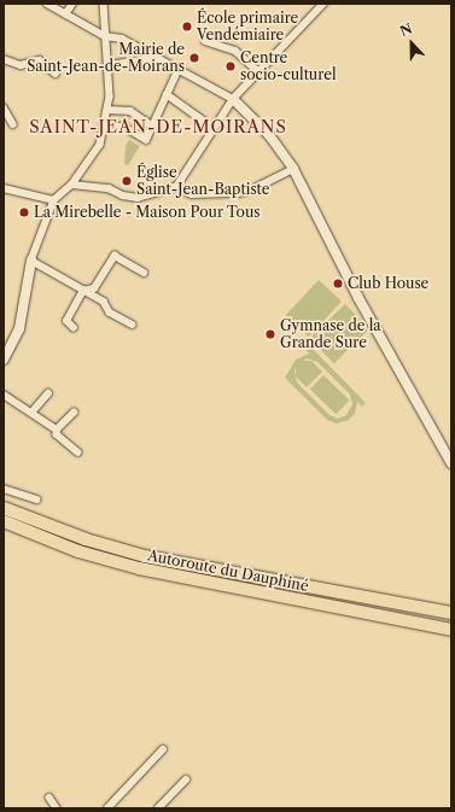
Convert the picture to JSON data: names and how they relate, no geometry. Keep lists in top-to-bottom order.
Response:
{
  "streets": {
    "highway": ["Autoroute du Dauphiné"]
  },
  "districts": ["SAINT-JEAN-DE-MOIRANS"],
  "places": [
    "École primaire Vendémiaire",
    "Mairie de Saint-Jean-de-Moirans",
    "Centre socio-culturel",
    "Église Saint-Jean-Baptiste",
    "La Mirebelle - Maison Pour Tous",
    "Club House",
    "Gymnase de la Grande Sure"
  ],
  "north": "top"
}
